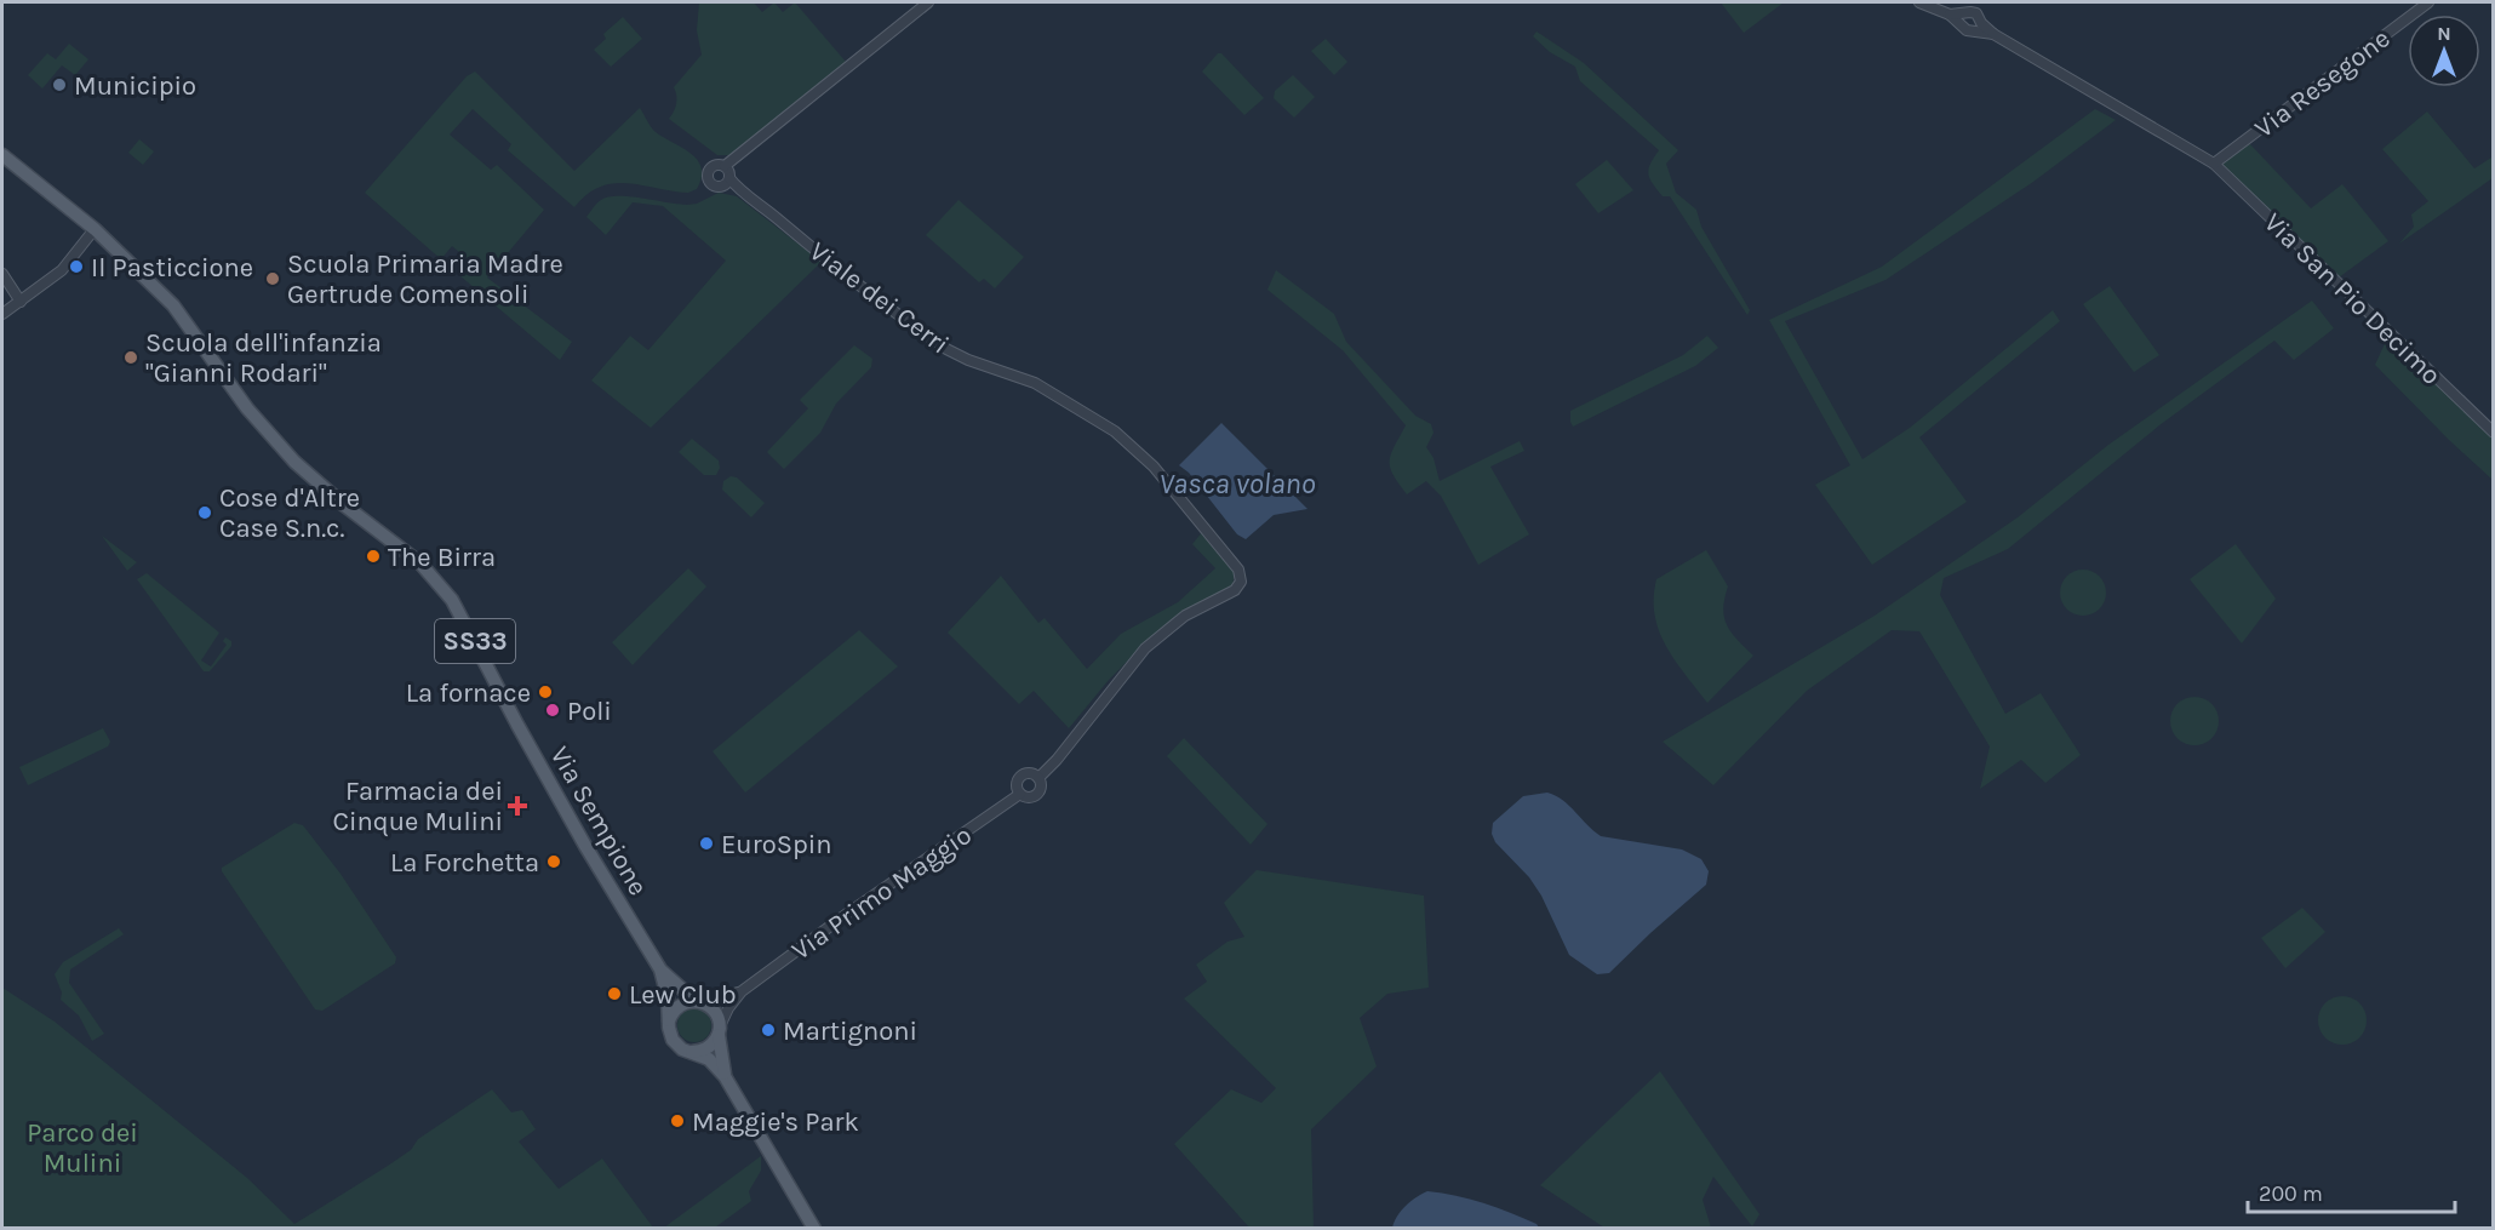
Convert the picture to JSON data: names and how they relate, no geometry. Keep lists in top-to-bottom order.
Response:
{
  "streets": {
    "main road": ["SS33", "Via Sempione"],
    "street": [
      "Via Resegone",
      "Viale dei Cerri",
      "Via San Pio Decimo",
      "Via Primo Maggio"
    ]
  },
  "crossings": [
    ["Via Resegone", "Via San Pio Decimo"],
    ["Viale dei Cerri", "Via Primo Maggio"],
    ["SS33", "Via Sempione"],
    ["SS33", "Via Primo Maggio"],
    ["Via Sempione", "Via Primo Maggio"]
  ],
  "water": ["Vasca volano"],
  "parks": ["Parco dei Mulini"],
  "places": {
    "other": [
      "Municipio",
      "Il Pasticcione",
      "Scuola Primaria Madre Gertrude Comensoli",
      "Scuola dell'infanzia \"Gianni Rodari\"",
      "Cose d'Altre Case S.n.c.",
      "The Birra",
      "La fornace",
      "Poli",
      "EuroSpin",
      "La Forchetta",
      "Lew Club",
      "Martignoni",
      "Maggie's Park"
    ],
    "health": ["Farmacia dei Cinque Mulini"]
  },
  "scale_bar": "200 m",
  "north": "top"
}
